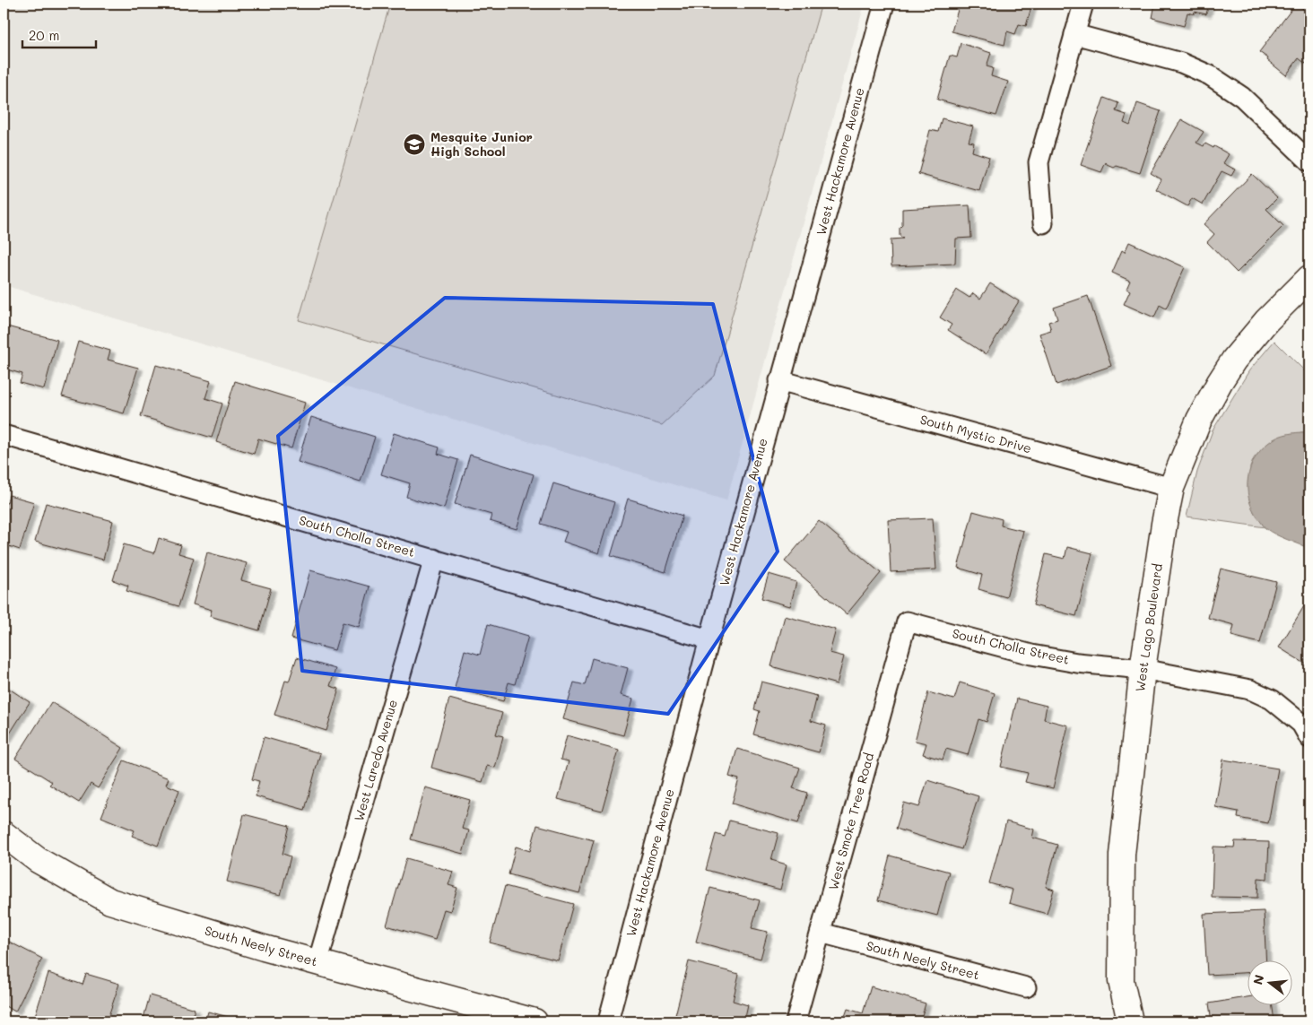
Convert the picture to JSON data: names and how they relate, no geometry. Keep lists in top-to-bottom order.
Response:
{
  "streets": {
    "street": [
      "West Hackamore Avenue",
      "South Mystic Drive",
      "South Cholla Street",
      "West Lago Boulevard",
      "West Laredo Avenue",
      "West Smoke Tree Road",
      "South Neely Street"
    ]
  },
  "crossings": [
    ["West Hackamore Avenue", "South Mystic Drive"],
    ["West Hackamore Avenue", "South Cholla Street"],
    ["South Mystic Drive", "West Lago Boulevard"],
    ["South Cholla Street", "West Lago Boulevard"],
    ["South Cholla Street", "West Laredo Avenue"],
    ["South Cholla Street", "West Smoke Tree Road"],
    ["West Laredo Avenue", "South Neely Street"],
    ["West Smoke Tree Road", "South Neely Street"]
  ],
  "places": {
    "school or university": ["Mesquite Junior High School"]
  },
  "scale_bar": "20 m",
  "north": "left"
}
